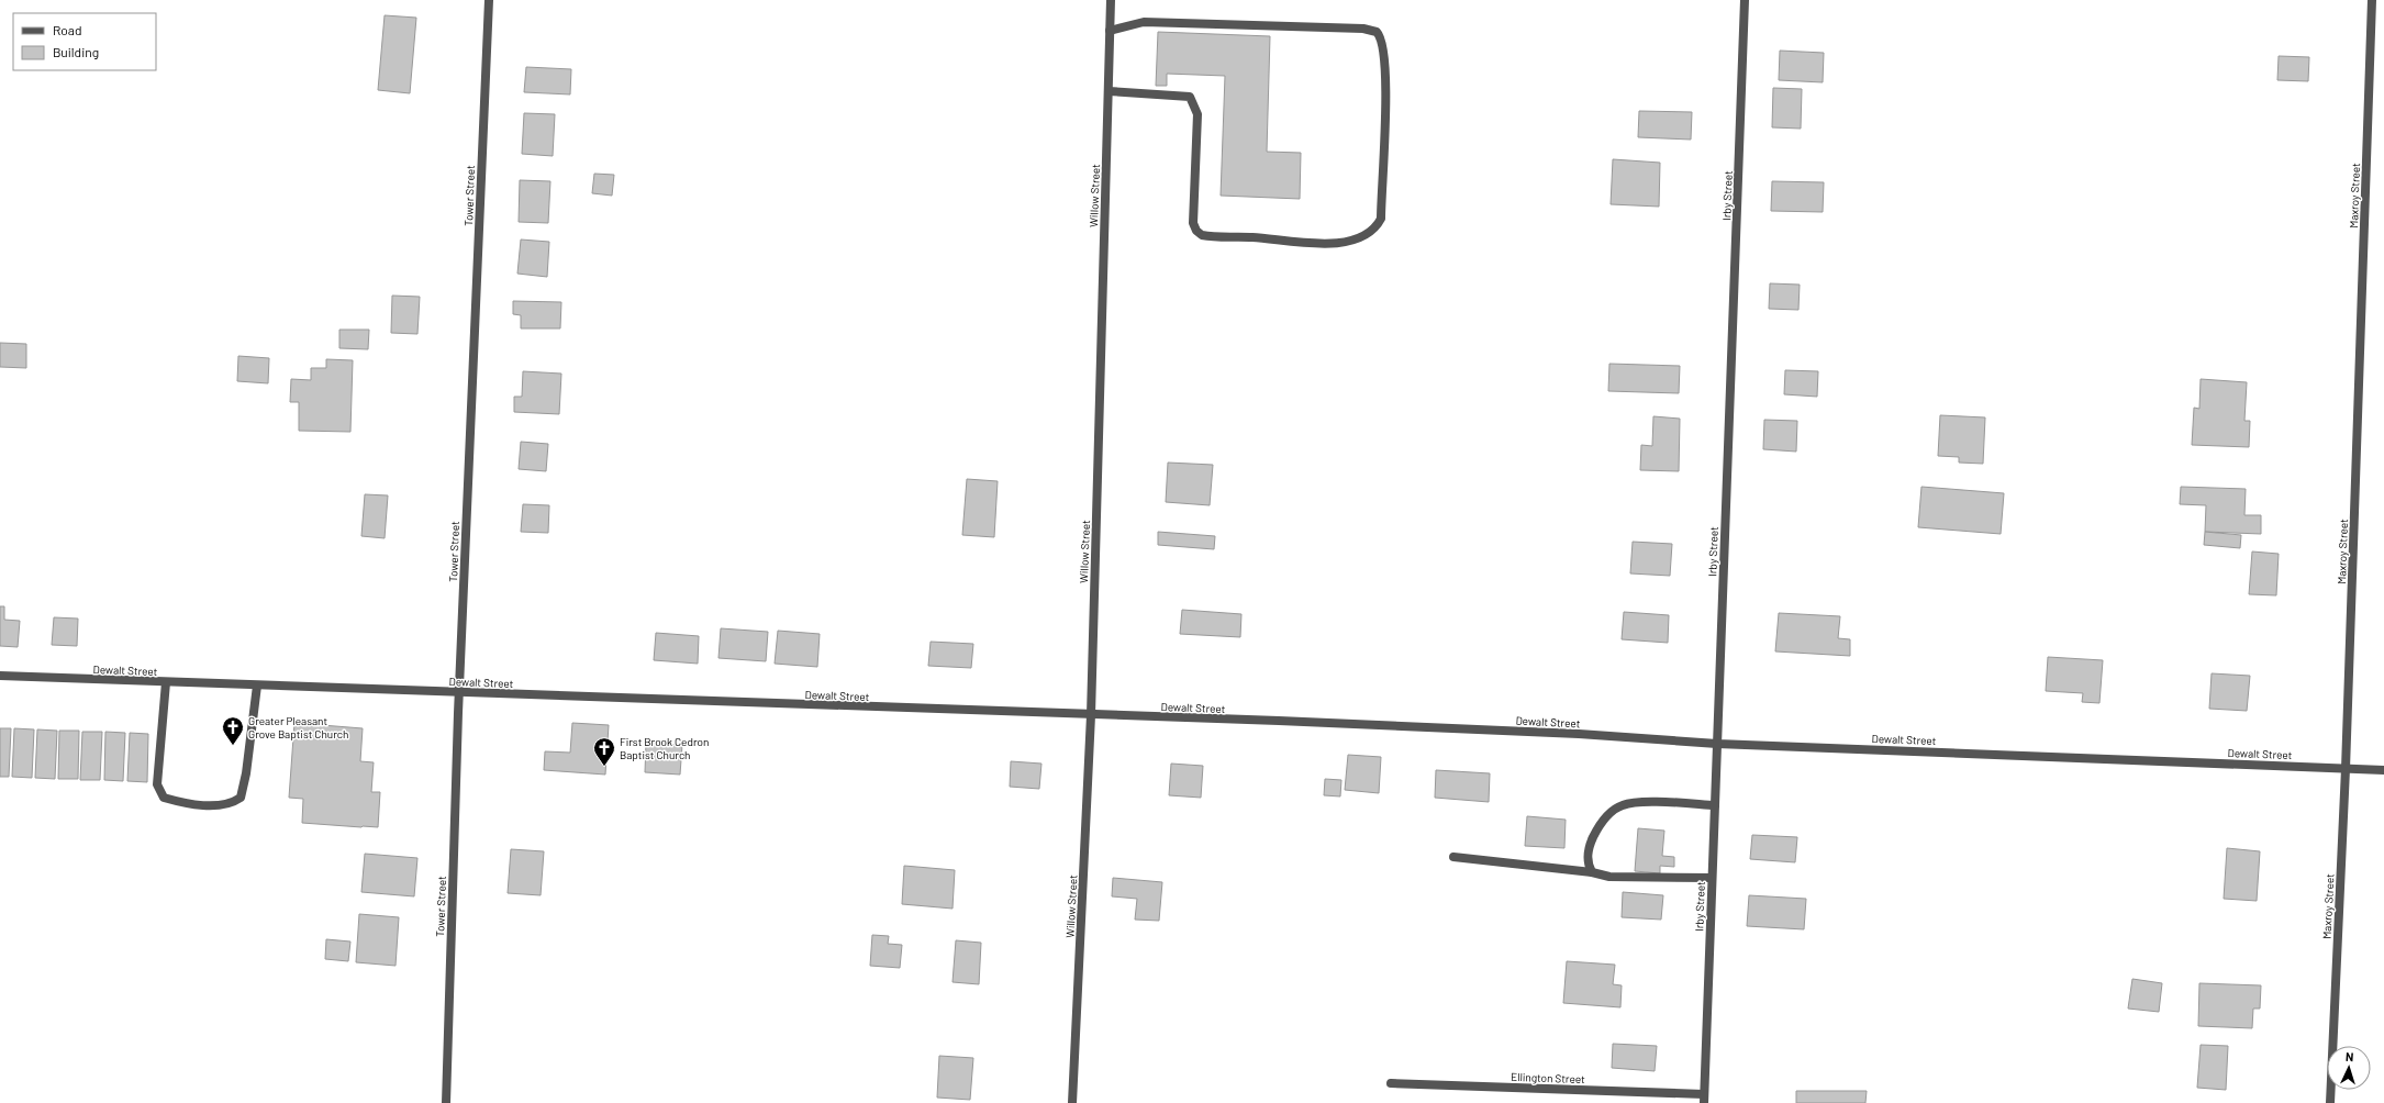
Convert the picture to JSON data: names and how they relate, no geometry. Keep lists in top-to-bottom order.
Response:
{
  "streets": {
    "street": [
      "Tower Street",
      "Willow Street",
      "Irby Street",
      "Maxroy Street",
      "Dewalt Street",
      "Ellington Street"
    ]
  },
  "crossings": [
    ["Tower Street", "Dewalt Street"],
    ["Willow Street", "Dewalt Street"],
    ["Irby Street", "Dewalt Street"],
    ["Irby Street", "Ellington Street"],
    ["Maxroy Street", "Dewalt Street"]
  ],
  "places": {
    "church": ["Greater Pleasant Grove Baptist Church", "First Brook Cedron Baptist Church"]
  },
  "legend": ["Road", "Building"],
  "north": "top"
}
